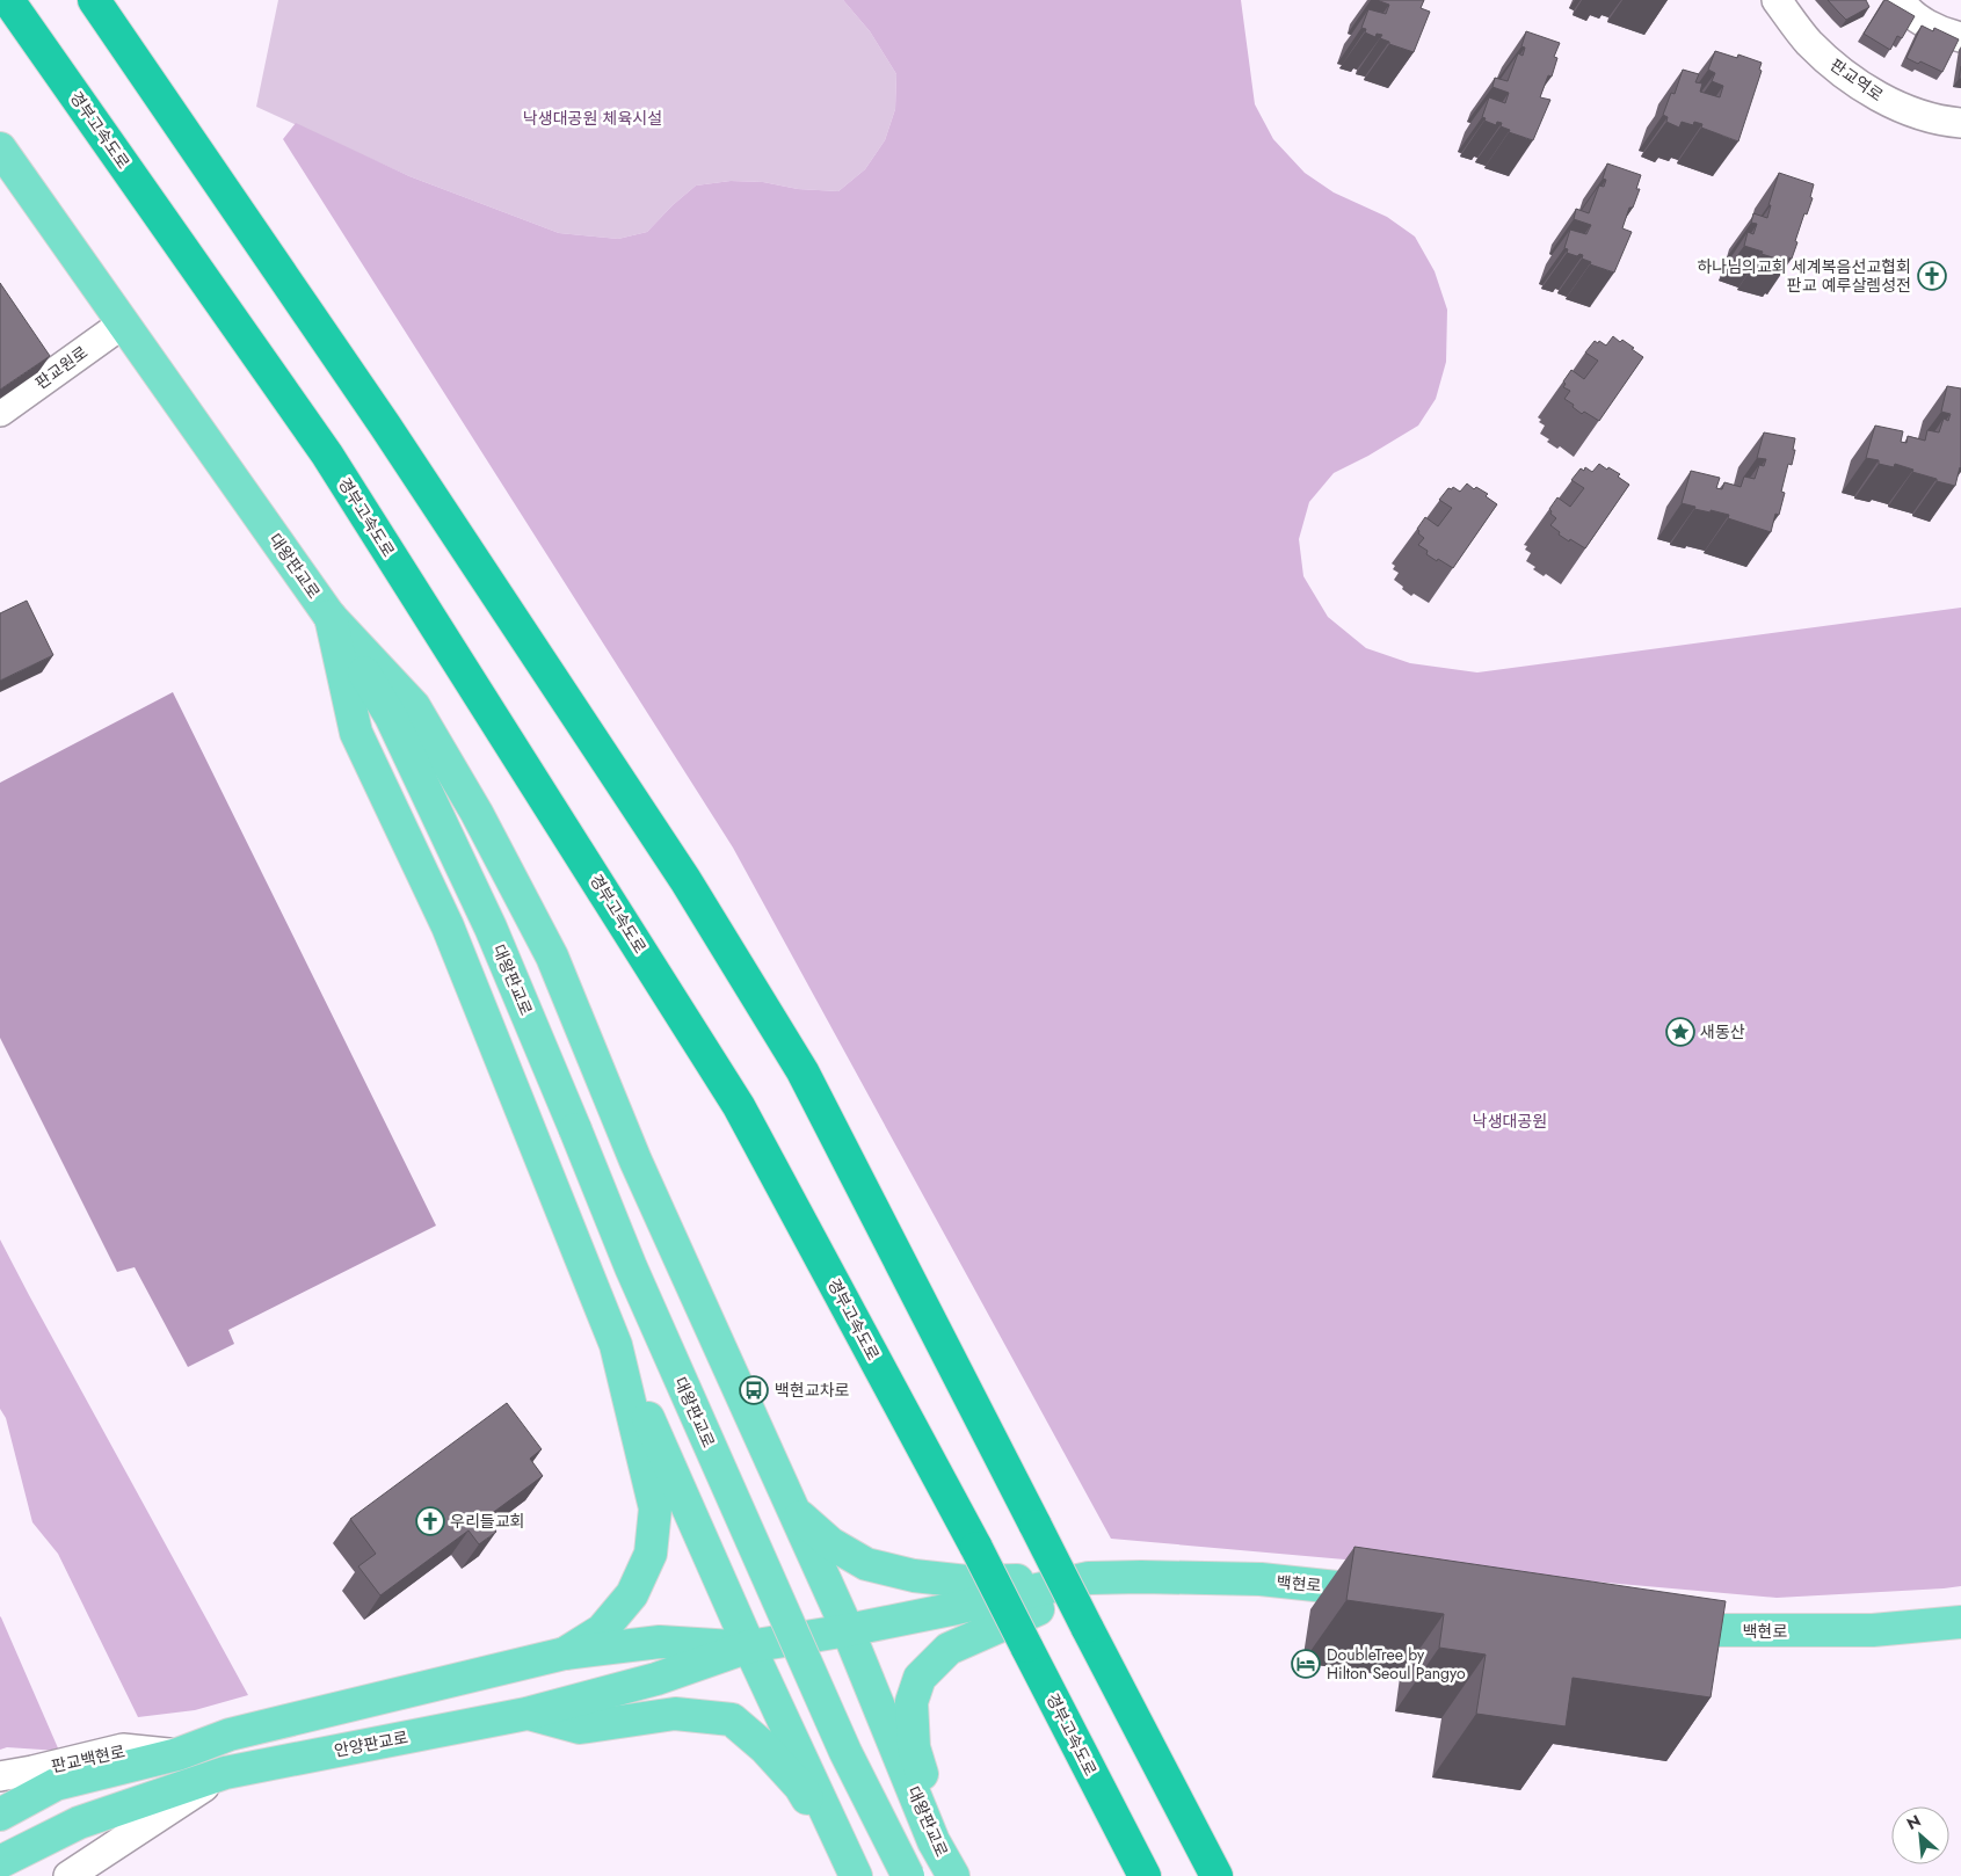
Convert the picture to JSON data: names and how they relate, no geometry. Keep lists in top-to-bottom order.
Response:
{
  "streets": {
    "highway": ["경부고속도로"],
    "main road": ["대왕판교로", "백현로", "안양판교로"],
    "street": ["판교역로", "판교원로", "판교백현로"]
  },
  "crossings": [
    ["판교원로", "대왕판교로"],
    ["대왕판교로", "백현로"],
    ["대왕판교로", "안양판교로"],
    ["백현로", "안양판교로"],
    ["안양판교로", "판교백현로"]
  ],
  "parks": ["낙생대공원 체육시설", "낙생대공원"],
  "places": {
    "church": ["하나님의교회 세계복음선교협회 판교 예루살렘성전", "우리들교회"],
    "place": ["새동산"],
    "bus stop": ["백현교차로"],
    "hotel": ["DoubleTree by Hilton Seoul Pangyo"]
  },
  "north": "top left"
}
